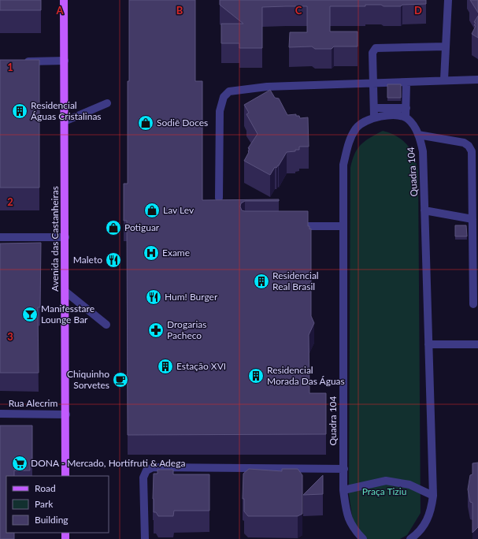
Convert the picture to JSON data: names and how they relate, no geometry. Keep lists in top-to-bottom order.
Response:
{
  "streets": {
    "main road": ["Avenida das Castanheiras"],
    "street": ["Quadra 104", "Rua Alecrim"]
  },
  "crossings": [
    ["Avenida das Castanheiras", "Rua Alecrim"]
  ],
  "parks": ["Praça Tiziu"],
  "places": {
    "building": [
      "Residencial Águas Cristalinas",
      "Residencial Real Brasil",
      "Estação XVI",
      "Residencial Morada Das Águas"
    ],
    "shop": ["Sodiê Doces", "Lav Lev", "Potiguar"],
    "hospital": ["Exame"],
    "restaurant": ["Maleto", "Hum! Burger"],
    "bar": ["Manifesstare Lounge Bar"],
    "pharmacy": ["Drogarias Pacheco"],
    "cafe": ["Chiquinho Sorvetes"],
    "supermarket": ["DONA - Mercado, Hortifruti & Adega"]
  },
  "legend": ["Road", "Park", "Building"],
  "grid": {
    "columns": [
      "A",
      "B",
      "C",
      "D"
    ],
    "rows": ["1", "2", "3"]
  }
}
